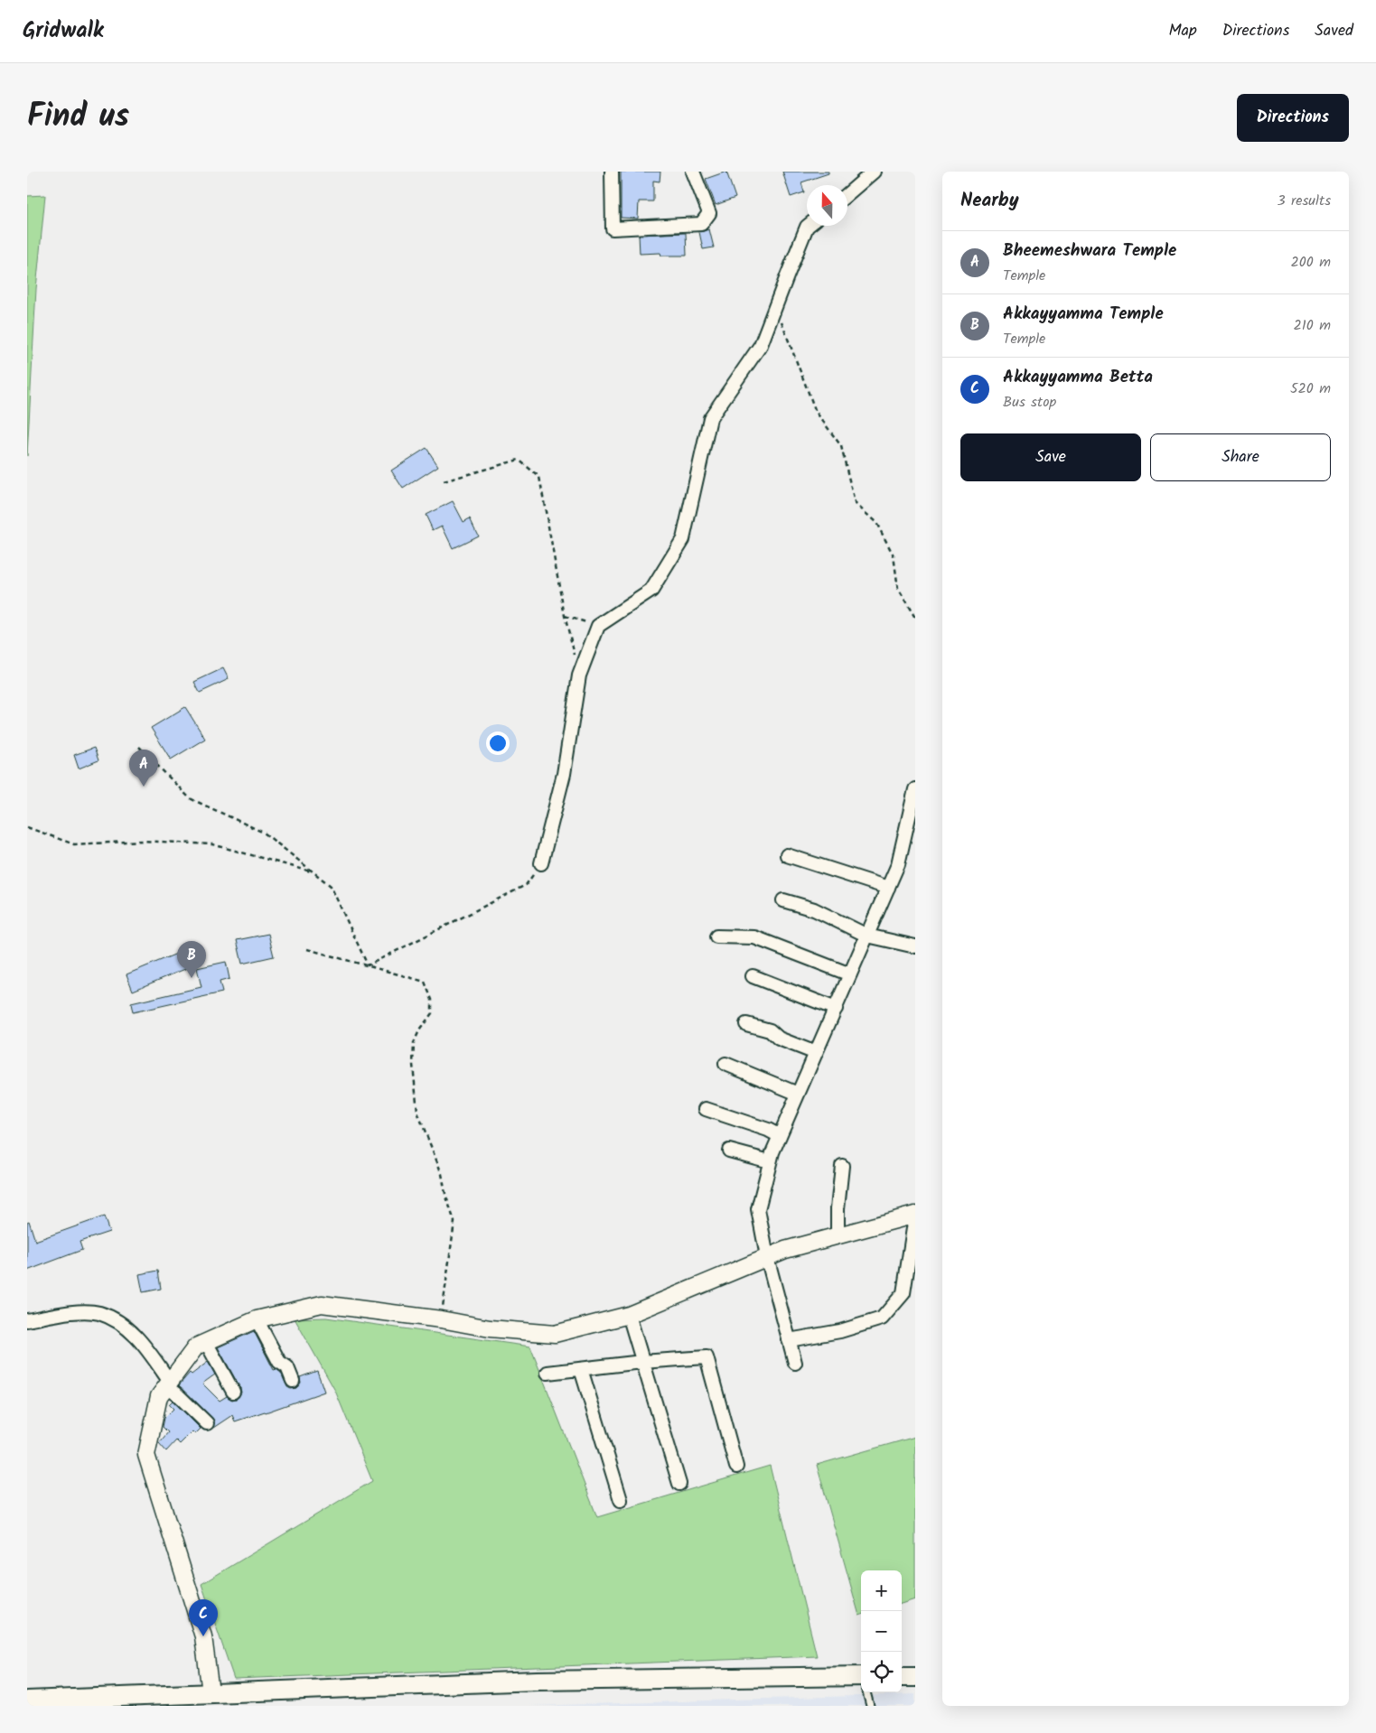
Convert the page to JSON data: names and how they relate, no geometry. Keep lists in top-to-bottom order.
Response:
{
  "north": "top",
  "page": {
    "header": "Gridwalk",
    "nav": ["Map", "Directions", "Saved"],
    "title": "Find us",
    "buttons": [
      "Directions",
      ["Save", "Share"]
    ],
    "heading": ["Nearby", "3 results"],
    "list": [
      {
        "mark": "A",
        "name": "Bheemeshwara Temple",
        "note": "Temple",
        "value": "200 m"
      },
      {
        "mark": "B",
        "name": "Akkayyamma Temple",
        "note": "Temple",
        "value": "210 m"
      },
      {
        "mark": "C",
        "name": "Akkayyamma Betta",
        "note": "Bus stop",
        "value": "520 m"
      }
    ],
    "pins": ["A", "B", "C"],
    "map_buttons": ["+", "−"]
  }
}
